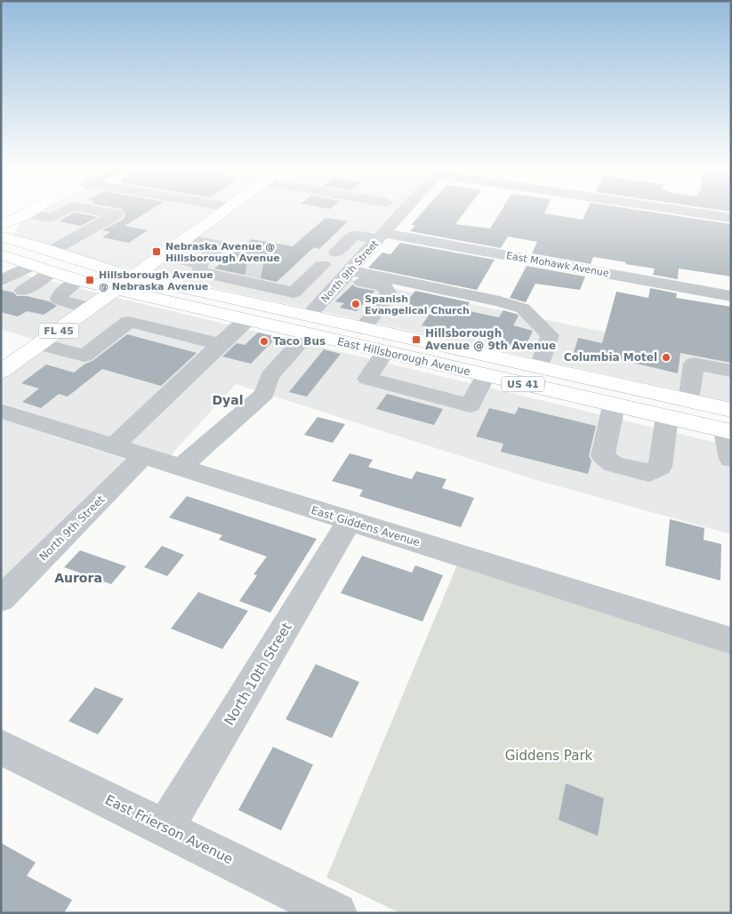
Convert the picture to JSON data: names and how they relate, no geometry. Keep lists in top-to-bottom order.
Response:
{
  "streets": {
    "main road": ["FL 45", "East Hillsborough Avenue", "US 41"],
    "street": [
      "East Mohawk Avenue",
      "North 9th Street",
      "East Giddens Avenue",
      "North 10th Street",
      "East Frierson Avenue"
    ]
  },
  "crossings": [
    ["East Mohawk Avenue", "North 9th Street"],
    ["North 9th Street", "East Hillsborough Avenue"],
    ["North 9th Street", "East Giddens Avenue"],
    ["FL 45", "East Hillsborough Avenue"],
    ["East Giddens Avenue", "North 10th Street"],
    ["North 10th Street", "East Frierson Avenue"]
  ],
  "districts": ["Dyal", "Aurora"],
  "parks": ["Giddens Park"],
  "places": {
    "transit": ["Nebraska Avenue @ Hillsborough Avenue", "Hillsborough Avenue @ Nebraska Avenue", "Hillsborough Avenue @ 9th Avenue"],
    "other": ["Spanish Evangelical Church", "Taco Bus", "Columbia Motel"]
  }
}
